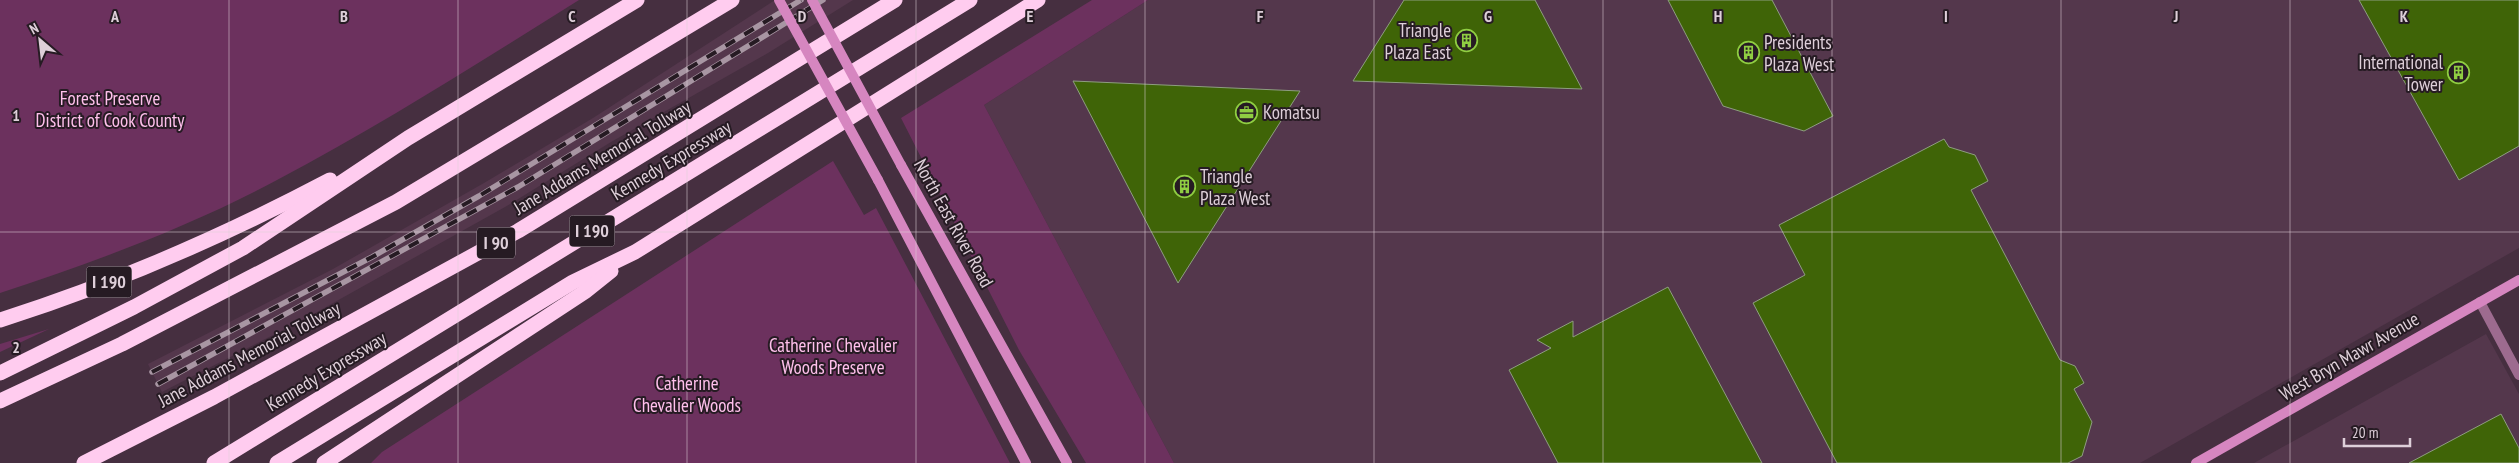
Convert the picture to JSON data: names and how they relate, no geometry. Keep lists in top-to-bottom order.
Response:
{
  "streets": {
    "highway": [
      "Jane Addams Memorial Tollway",
      "Kennedy Expressway",
      "I 190",
      "I 90"
    ],
    "main road": ["North East River Road", "West Bryn Mawr Avenue"]
  },
  "parks": ["Forest Preserve District of Cook County", "Catherine Chevalier Woods Preserve", "Catherine Chevalier Woods"],
  "places": {
    "building": [
      "Triangle Plaza East",
      "Presidents Plaza West",
      "International Tower",
      "Triangle Plaza West"
    ],
    "office": ["Komatsu"]
  },
  "scale_bar": "20 m",
  "north": "top left",
  "grid": {
    "columns": [
      "A",
      "B",
      "C",
      "D",
      "E",
      "F",
      "G",
      "H",
      "I",
      "J",
      "K"
    ],
    "rows": ["1", "2"]
  }
}
